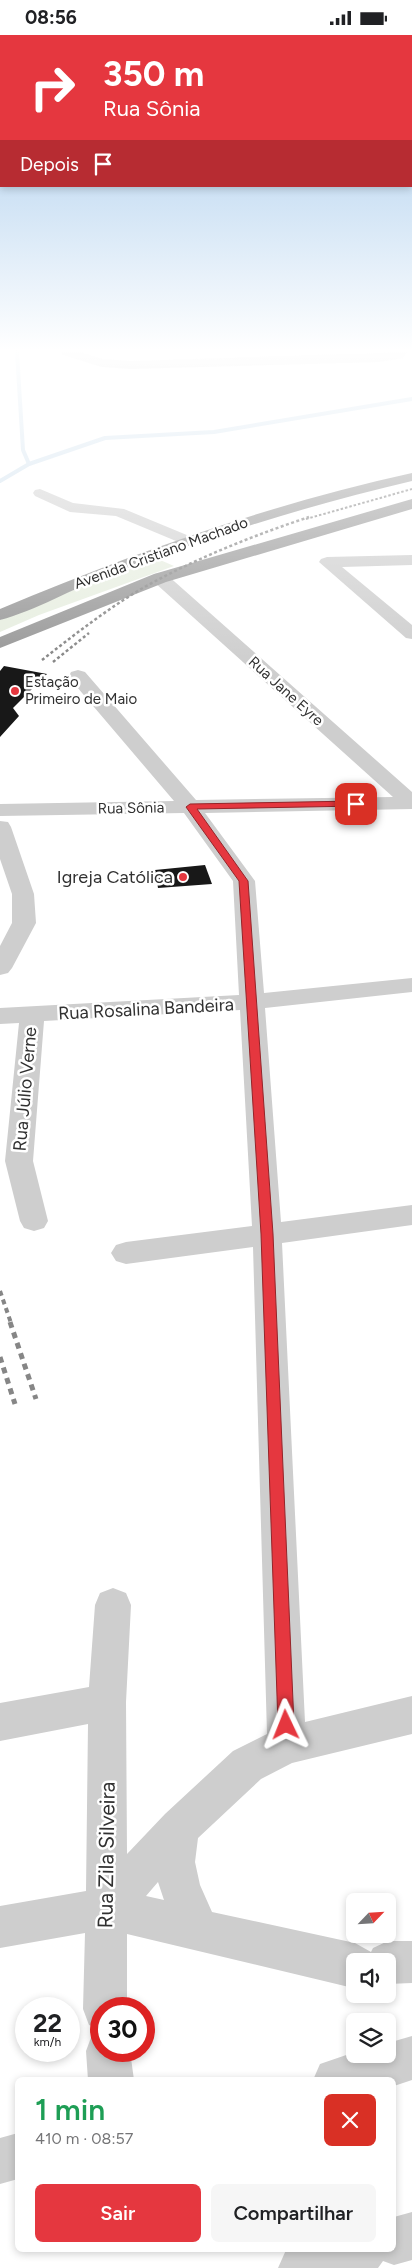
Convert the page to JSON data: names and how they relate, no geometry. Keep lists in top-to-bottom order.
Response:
{
  "streets": {
    "highway": ["Avenida Cristiano Machado"],
    "street": [
      "Rua Jane Eyre",
      "Rua Sônia",
      "Rua Rosalina Bandeira",
      "Rua Júlio Verne",
      "Rua Zila Silveira"
    ]
  },
  "crossings": [
    ["Avenida Cristiano Machado", "Rua Jane Eyre"],
    ["Rua Jane Eyre", "Rua Sônia"],
    ["Rua Rosalina Bandeira", "Rua Júlio Verne"]
  ],
  "places": ["Estação Primeiro de Maio", "Igreja Católica"],
  "north": "top right",
  "page": {
    "status": "08:56",
    "turn": ["350 m", "Rua Sônia"],
    "then": "Depois",
    "speed": "22 km/h",
    "limit": "30",
    "heading": ["1 min", "410 m · 08:57"],
    "buttons": ["Sair", "Compartilhar"]
  }
}
